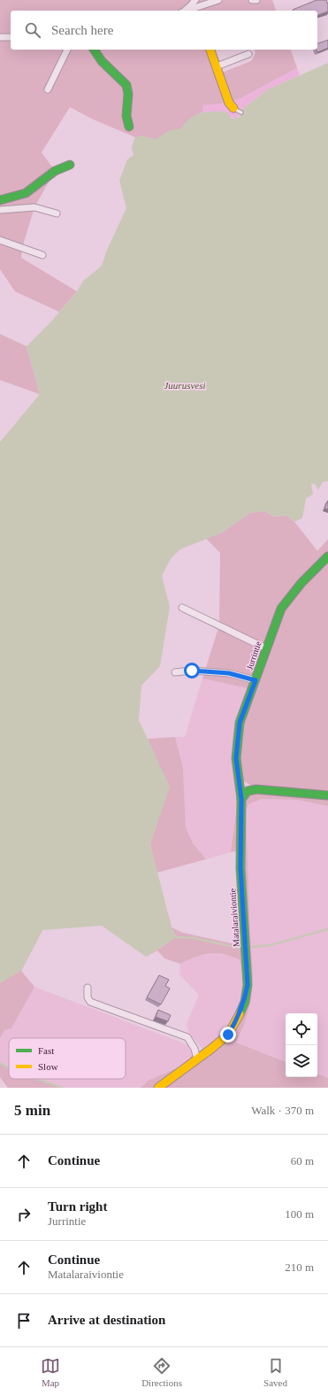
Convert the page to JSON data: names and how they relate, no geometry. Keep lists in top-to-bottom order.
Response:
{
  "streets": {
    "street": ["Jurrintie", "Matalaraiviontie"]
  },
  "crossings": [
    ["Jurrintie", "Matalaraiviontie"]
  ],
  "water": ["Juurusvesi"],
  "legend": ["Fast", "Slow"],
  "page": {
    "search": "Search here",
    "heading": ["5 min", "Walk · 370 m"],
    "list": [
      ["Continue", "60 m"],
      ["Turn right", "Jurrintie", "100 m"],
      ["Continue", "Matalaraiviontie", "210 m"],
      "Arrive at destination"
    ],
    "nav": ["Map", "Directions", "Saved"]
  }
}
